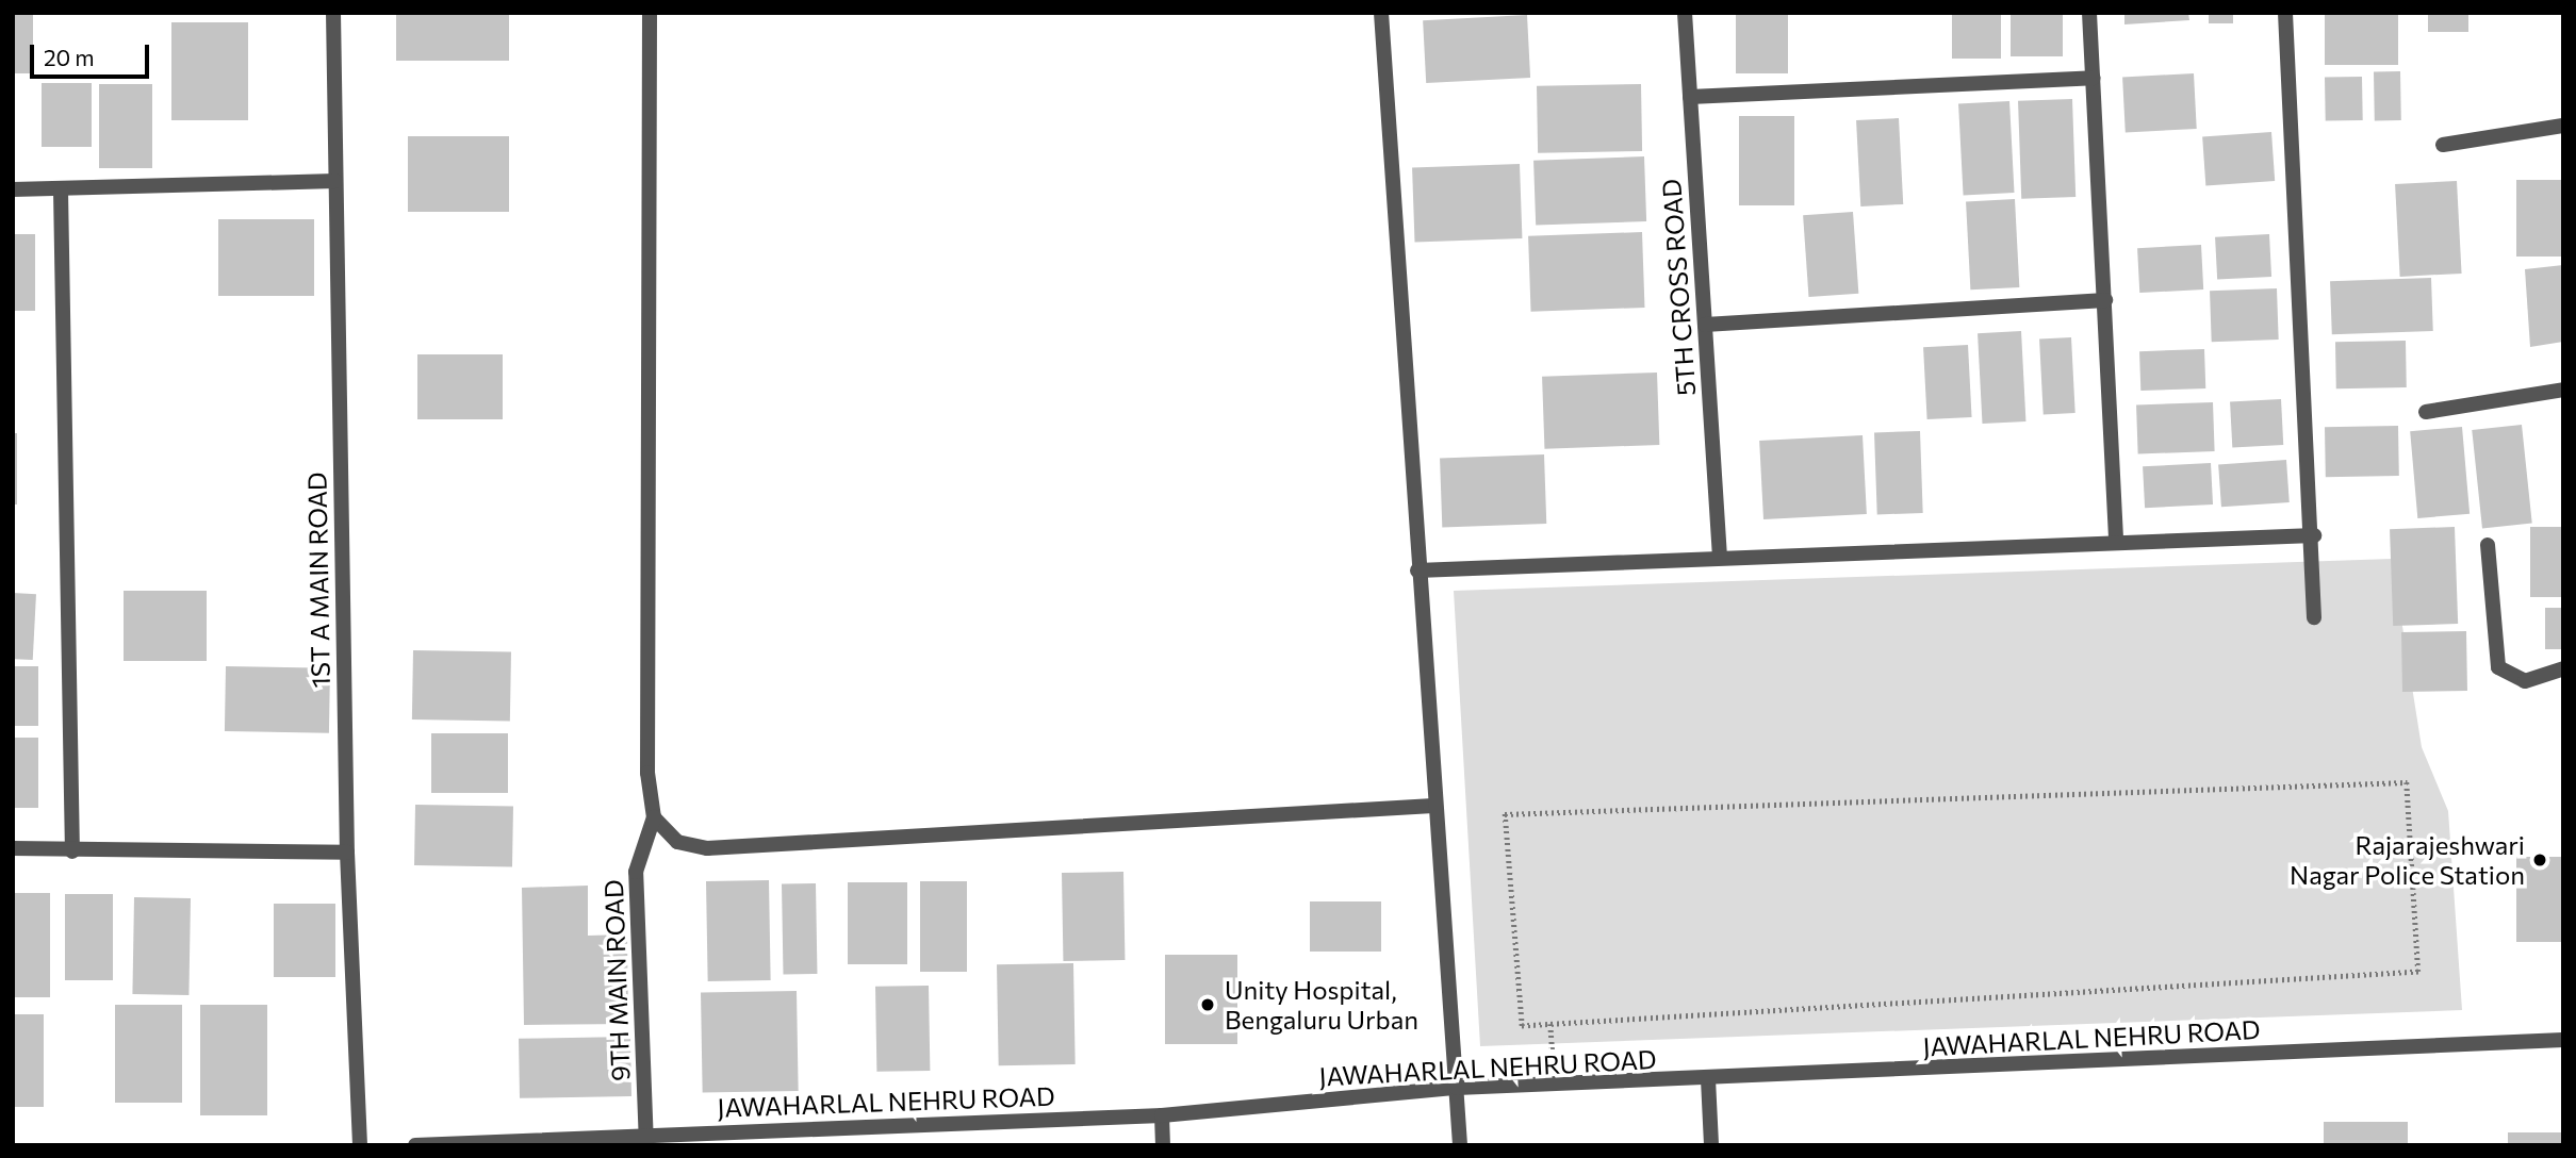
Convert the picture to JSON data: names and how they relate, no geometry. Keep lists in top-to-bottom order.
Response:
{
  "streets": {
    "street": [
      "5TH CROSS ROAD",
      "1ST A MAIN ROAD",
      "9TH MAIN ROAD",
      "JAWAHARLAL NEHRU ROAD"
    ]
  },
  "crossings": [
    ["9TH MAIN ROAD", "JAWAHARLAL NEHRU ROAD"]
  ],
  "places": ["Rajarajeshwari Nagar Police Station", "Unity Hospital, Bengaluru Urban"],
  "scale_bar": "20 m"
}
